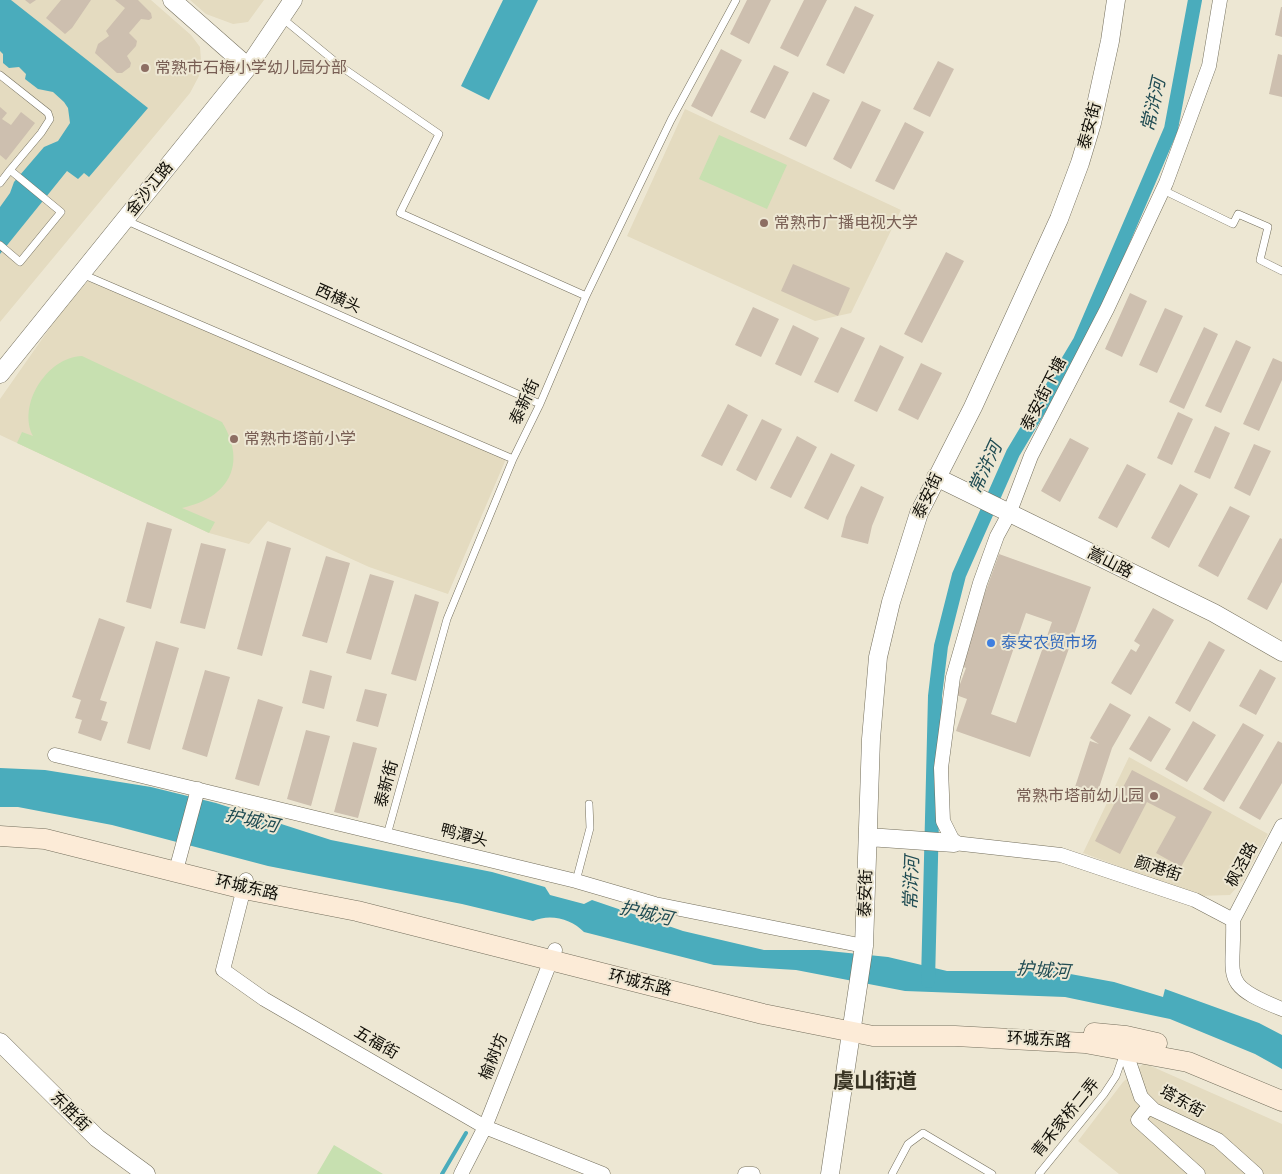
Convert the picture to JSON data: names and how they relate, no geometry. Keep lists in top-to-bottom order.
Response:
{
  "streets": {
    "main road": ["环城东路"],
    "street": [
      "泰安街",
      "金沙江路",
      "泰安街下塘",
      "嵩山路",
      "鸭潭头",
      "枫泾路",
      "颜港街",
      "五福街",
      "榆树坊",
      "塔东街",
      "东胜街"
    ],
    "lane": ["西横头", "泰新街", "青禾家桥二弄"]
  },
  "crossings": [
    ["泰安街", "嵩山路"],
    ["泰安街", "鸭潭头"],
    ["泰安街", "环城东路"],
    ["金沙江路", "西横头"],
    ["西横头", "泰新街"],
    ["泰安街下塘", "嵩山路"],
    ["泰安街下塘", "颜港街"],
    ["泰新街", "鸭潭头"],
    ["枫泾路", "颜港街"],
    ["环城东路", "五福街"],
    ["环城东路", "榆树坊"],
    ["环城东路", "塔东街"],
    ["环城东路", "青禾家桥二弄"],
    ["五福街", "榆树坊"],
    ["塔东街", "青禾家桥二弄"]
  ],
  "districts": ["虞山街道"],
  "water": ["常浒河", "护城河"],
  "places": [
    "常熟市石梅小学幼儿园分部",
    "常熟市广播电视大学",
    "常熟市塔前小学",
    "泰安农贸市场",
    "常熟市塔前幼儿园"
  ]
}
